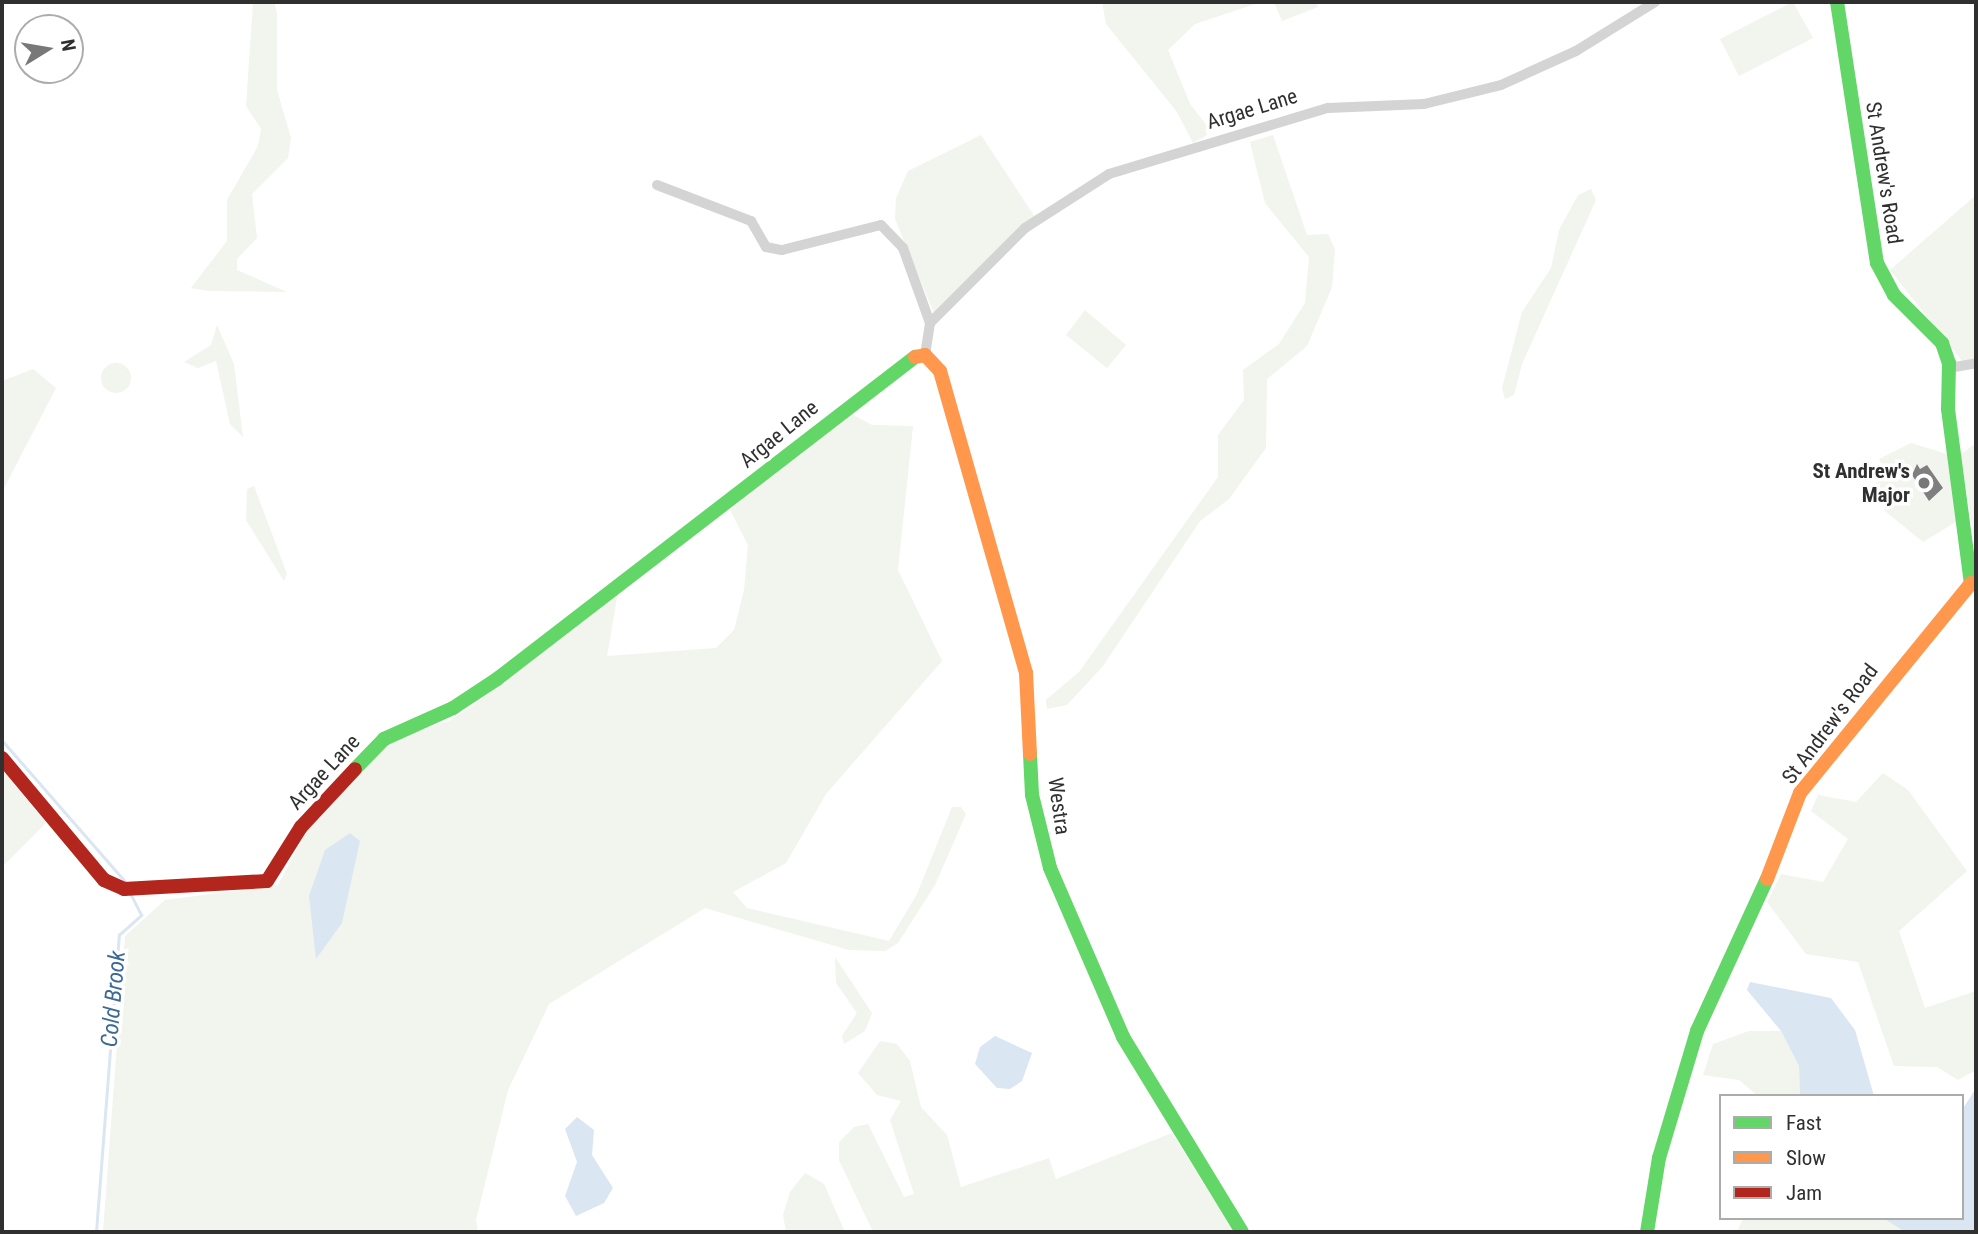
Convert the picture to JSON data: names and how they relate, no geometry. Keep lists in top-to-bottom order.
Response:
{
  "streets": {
    "street": ["Argae Lane", "St Andrew's Road", "Westra"]
  },
  "crossings": [
    ["Argae Lane", "Westra"]
  ],
  "water": ["Cold Brook"],
  "places": ["St Andrew's Major"],
  "legend": ["Fast", "Slow", "Jam"],
  "north": "right"
}
